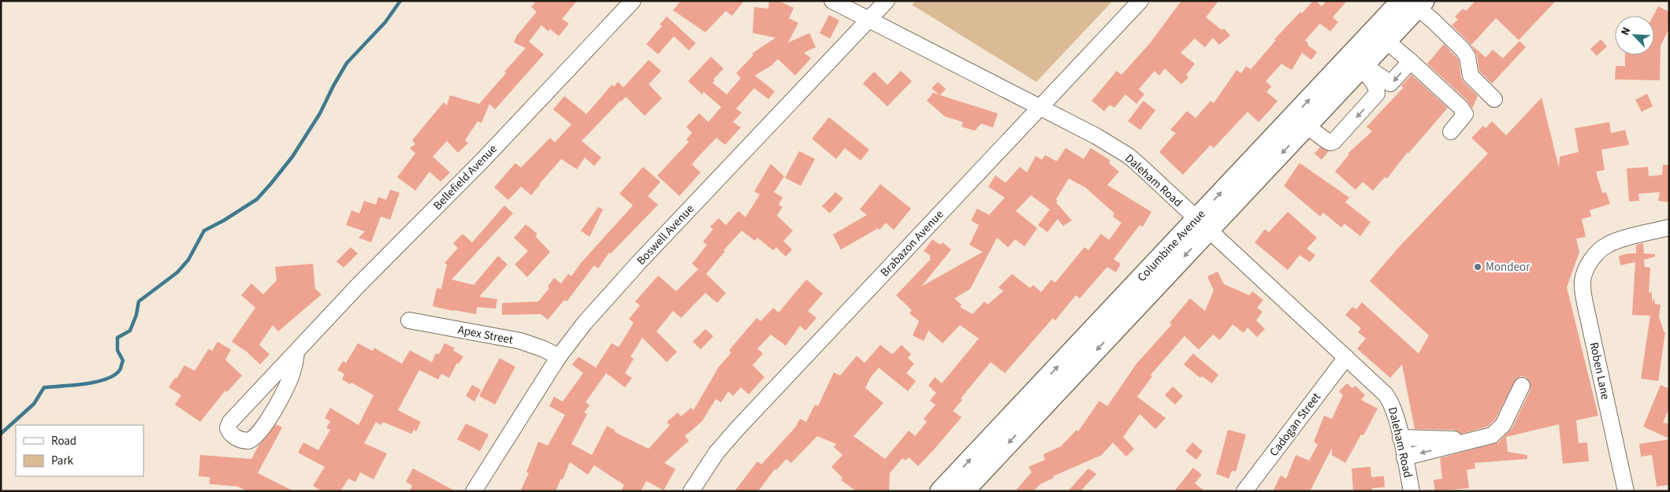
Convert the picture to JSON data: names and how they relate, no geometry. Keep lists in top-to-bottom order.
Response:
{
  "streets": {
    "main road": ["Columbine Avenue"],
    "street": [
      "Bellefield Avenue",
      "Daleham Road",
      "Boswell Avenue",
      "Brabazon Avenue",
      "Apex Street",
      "Roben Lane",
      "Cadogan Street"
    ]
  },
  "crossings": [
    ["Daleham Road", "Boswell Avenue"],
    ["Daleham Road", "Brabazon Avenue"],
    ["Daleham Road", "Columbine Avenue"],
    ["Daleham Road", "Cadogan Street"],
    ["Boswell Avenue", "Apex Street"]
  ],
  "places": ["Mondeor"],
  "legend": ["Road", "Park"],
  "north": "top left"
}
